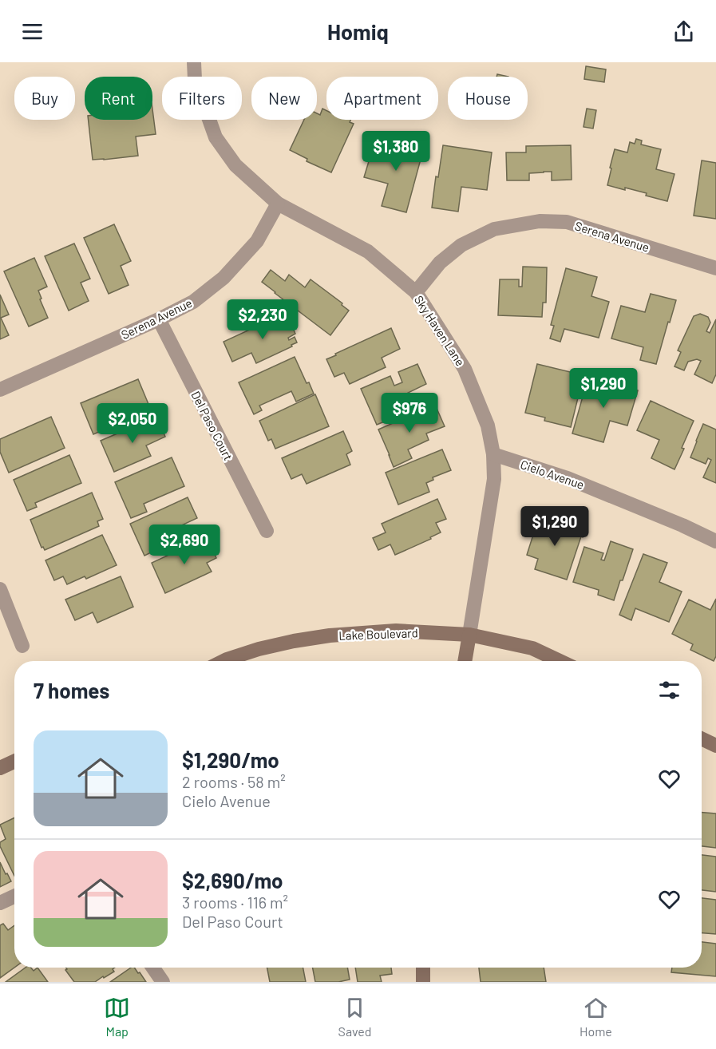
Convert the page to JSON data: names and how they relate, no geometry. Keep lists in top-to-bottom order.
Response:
{
  "streets": {
    "main road": ["Sky Haven Lane", "Lake Boulevard"],
    "street": ["Serena Avenue", "Del Paso Court", "Cielo Avenue"]
  },
  "crossings": [
    ["Serena Avenue", "Sky Haven Lane"],
    ["Serena Avenue", "Del Paso Court"],
    ["Sky Haven Lane", "Cielo Avenue"],
    ["Sky Haven Lane", "Lake Boulevard"]
  ],
  "page": {
    "header": "Homiq",
    "chip": [
      "Buy",
      "Rent",
      "Filters",
      "New",
      "Apartment",
      "House"
    ],
    "price": [
      "$1,380",
      "$2,230",
      "$1,290",
      "$976",
      "$2,050",
      "$1,290",
      "$2,690"
    ],
    "heading": "7 homes",
    "list": [
      {
        "name": "$1,290/mo",
        "note": "2 rooms · 58 m² · Cielo Avenue"
      },
      {
        "name": "$2,690/mo",
        "note": "3 rooms · 116 m² · Del Paso Court"
      }
    ],
    "tabs": ["Map", "Saved", "Home"]
  }
}
